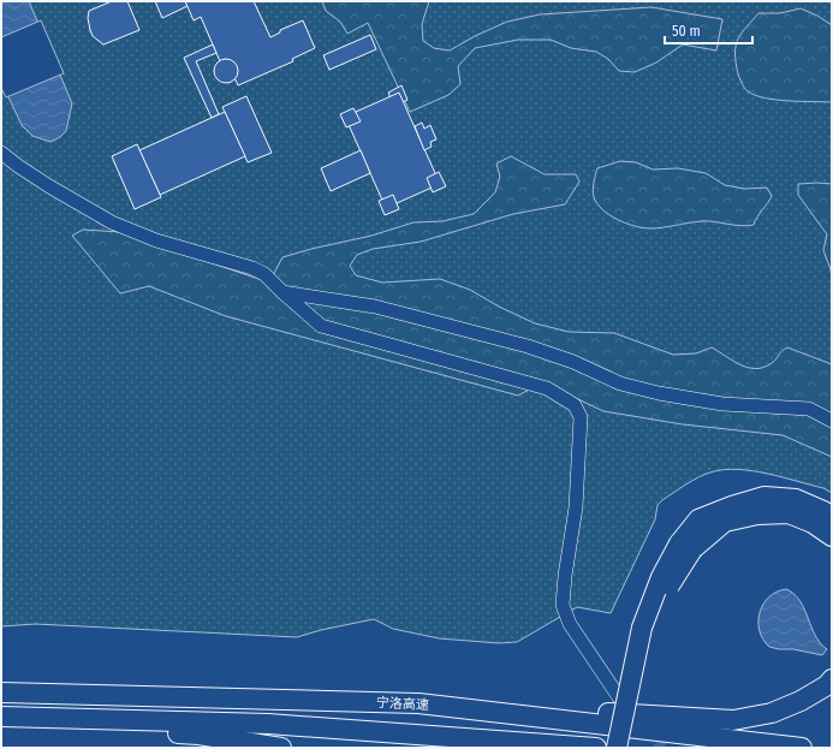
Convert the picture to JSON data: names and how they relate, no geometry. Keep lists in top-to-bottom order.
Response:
{
  "streets": {
    "highway": ["宁洛高速"]
  },
  "scale_bar": "50 m"
}
